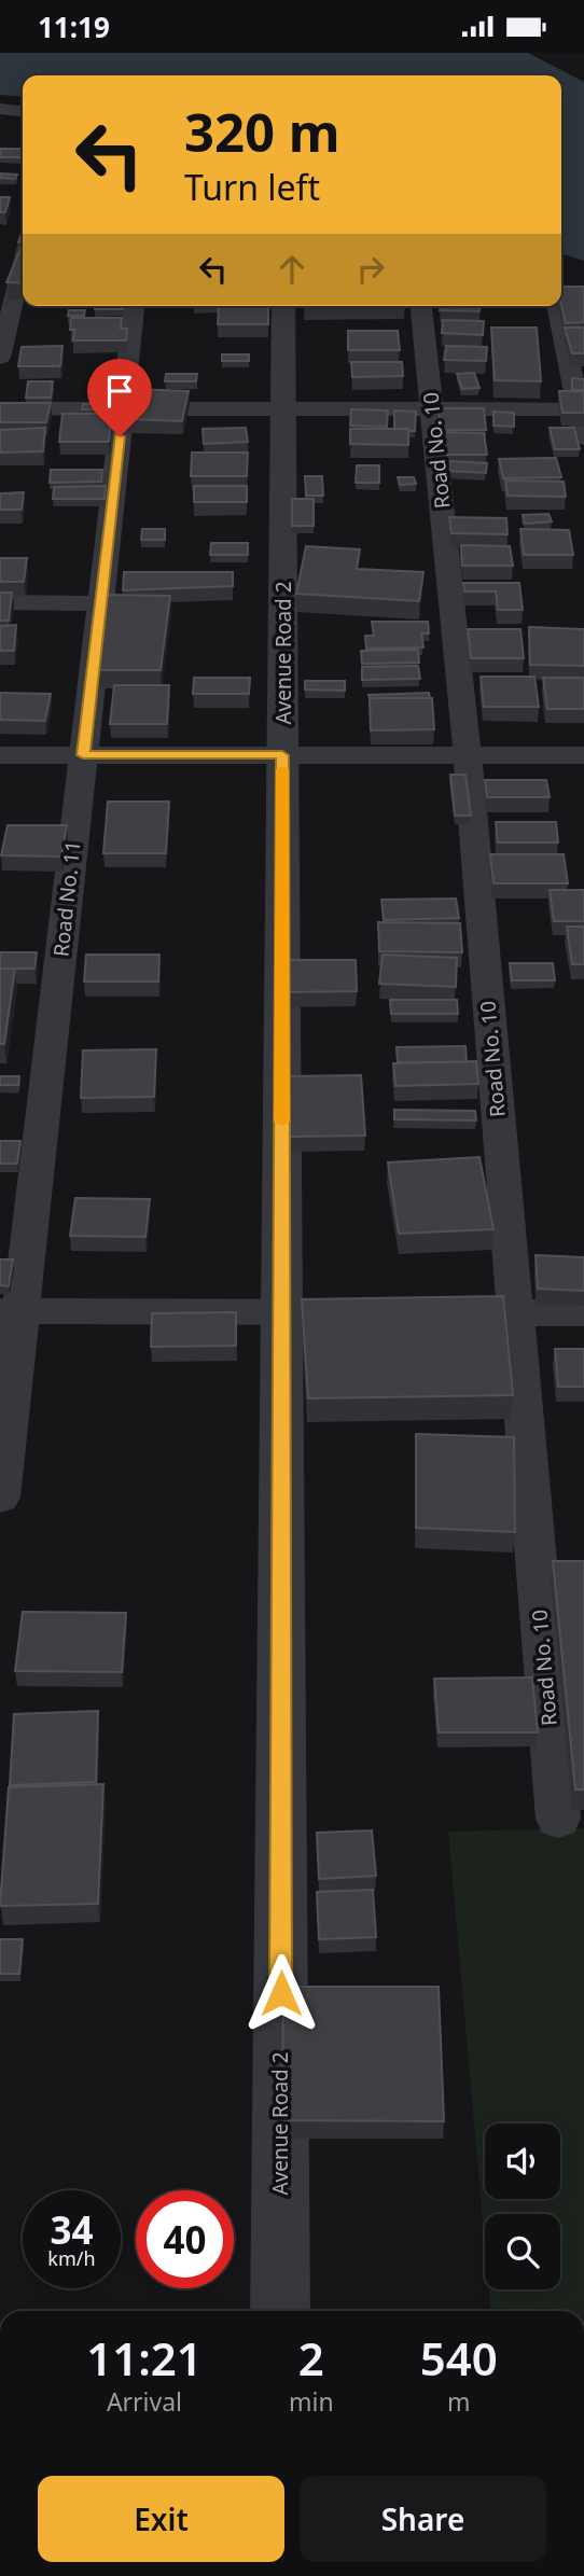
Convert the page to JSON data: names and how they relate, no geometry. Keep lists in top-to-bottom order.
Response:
{
  "streets": {
    "street": ["Road No. 10", "Avenue Road 2", "Road No. 11"]
  },
  "page": {
    "status": "11:19",
    "turn": ["320 m", "Turn left"],
    "speed": "34 km/h",
    "limit": "40",
    "eta": [
      "11:21",
      "Arrival",
      "2",
      "min",
      "540",
      "m"
    ],
    "buttons": ["Exit", "Share"]
  }
}
